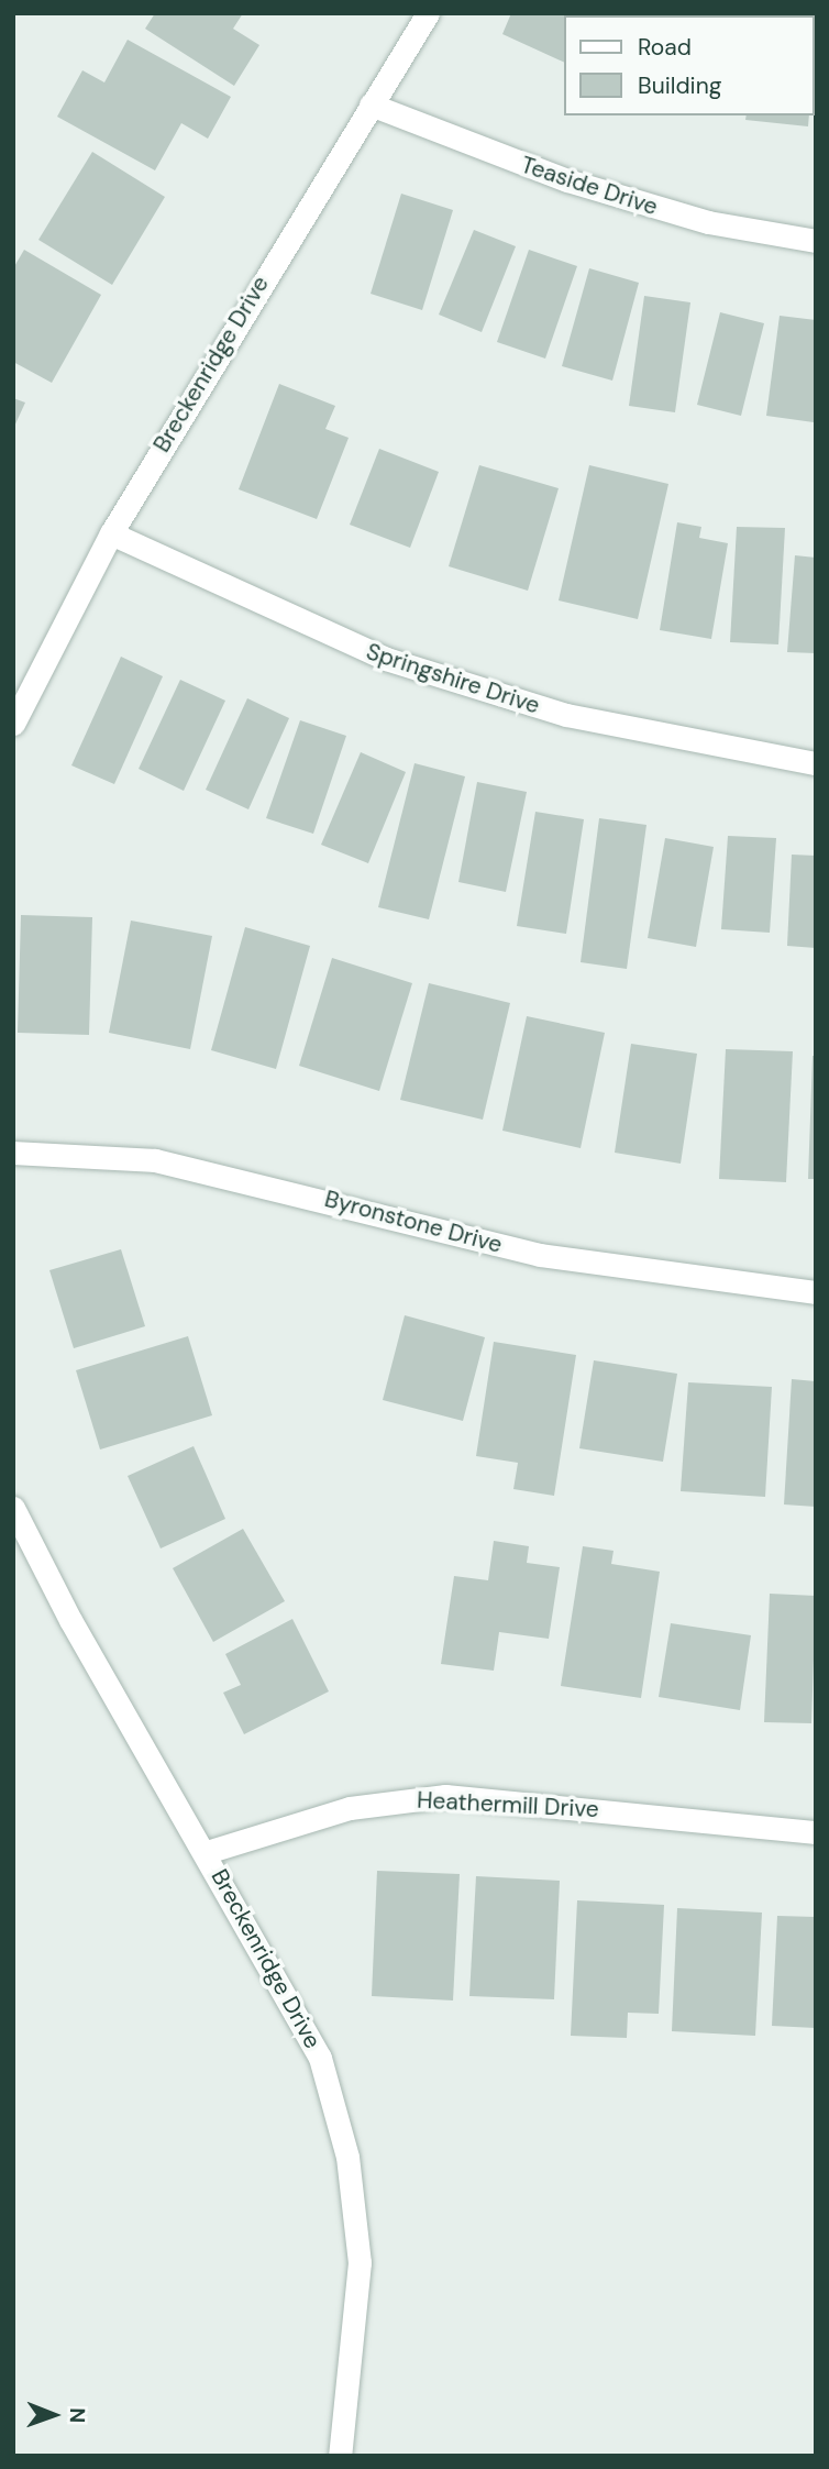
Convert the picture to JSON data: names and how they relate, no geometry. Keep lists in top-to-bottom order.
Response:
{
  "streets": {
    "street": [
      "Teaside Drive",
      "Breckenridge Drive",
      "Springshire Drive",
      "Byronstone Drive",
      "Heathermill Drive"
    ]
  },
  "crossings": [
    ["Teaside Drive", "Breckenridge Drive"],
    ["Breckenridge Drive", "Springshire Drive"],
    ["Breckenridge Drive", "Heathermill Drive"]
  ],
  "legend": ["Road", "Building"],
  "north": "right"
}
